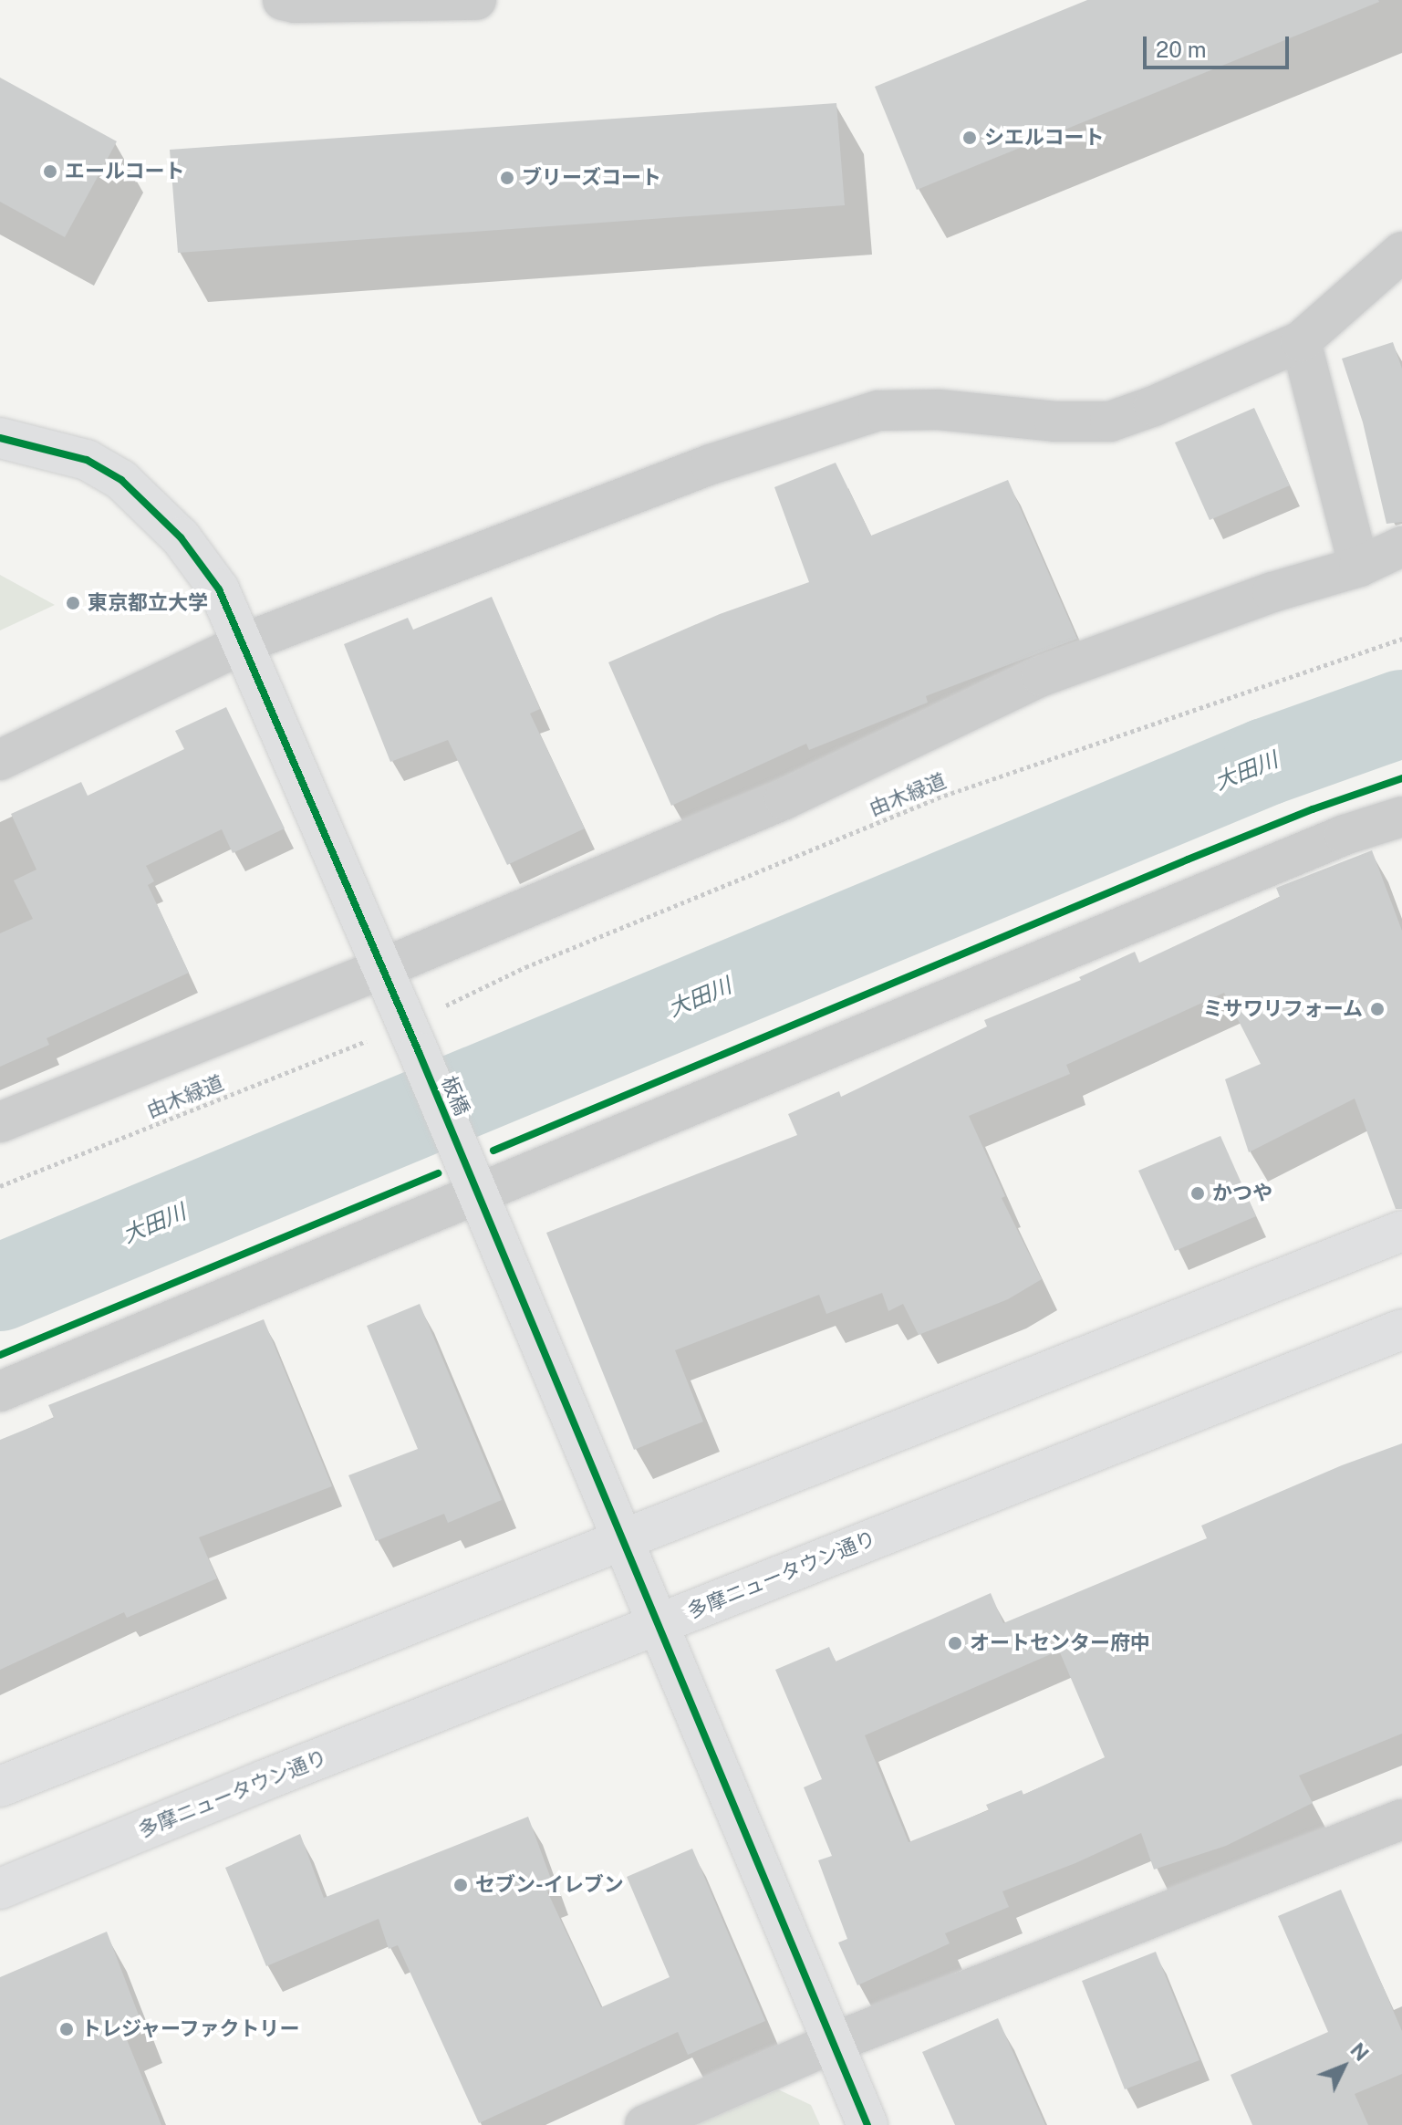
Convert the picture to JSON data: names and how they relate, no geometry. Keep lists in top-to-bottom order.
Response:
{
  "streets": {
    "main road": ["板橋", "多摩ニュータウン通り"],
    "path": ["由木緑道"]
  },
  "crossings": [
    ["板橋", "多摩ニュータウン通り"]
  ],
  "water": ["大田川"],
  "places": [
    "シエルコート",
    "エールコート",
    "ブリーズコート",
    "東京都立大学",
    "ミサワリフォーム",
    "かつや",
    "オートセンター府中",
    "セブン-イレブン",
    "トレジャーファクトリー"
  ],
  "scale_bar": "20 m",
  "north": "top right"
}
